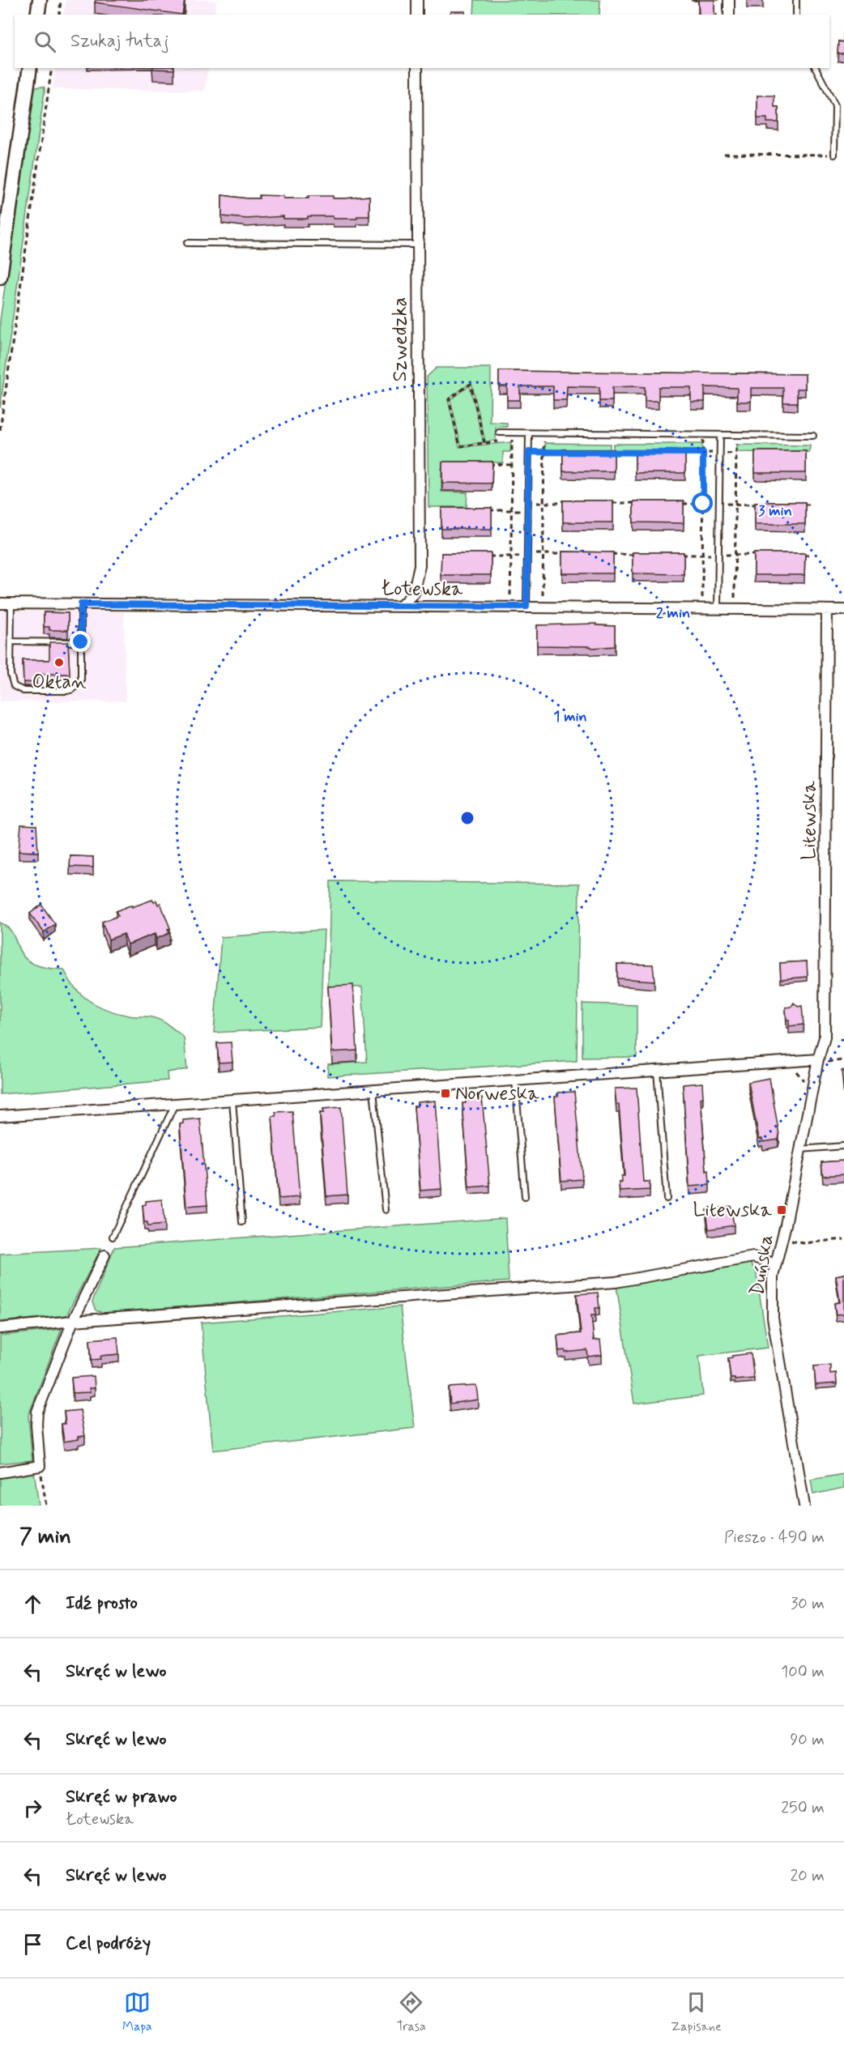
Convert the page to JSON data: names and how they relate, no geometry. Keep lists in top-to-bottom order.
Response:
{
  "streets": {
    "street": [
      "Szwedzka",
      "Łotewska",
      "Litewska",
      "Duńska"
    ]
  },
  "crossings": [
    ["Szwedzka", "Łotewska"],
    ["Łotewska", "Litewska"],
    ["Litewska", "Duńska"]
  ],
  "places": {
    "other": ["Oktan"],
    "transit": ["Norweska", "Litewska"]
  },
  "page": {
    "search": "Szukaj tutaj",
    "heading": ["7 min", "Pieszo · 490 m"],
    "list": [
      ["Idź prosto", "30 m"],
      ["Skręć w lewo", "100 m"],
      ["Skręć w lewo", "90 m"],
      ["Skręć w prawo", "Łotewska", "250 m"],
      ["Skręć w lewo", "20 m"],
      "Cel podróży"
    ],
    "nav": ["Mapa", "Trasa", "Zapisane"]
  },
  "rings": ["3 min", "2 min", "1 min"]
}
